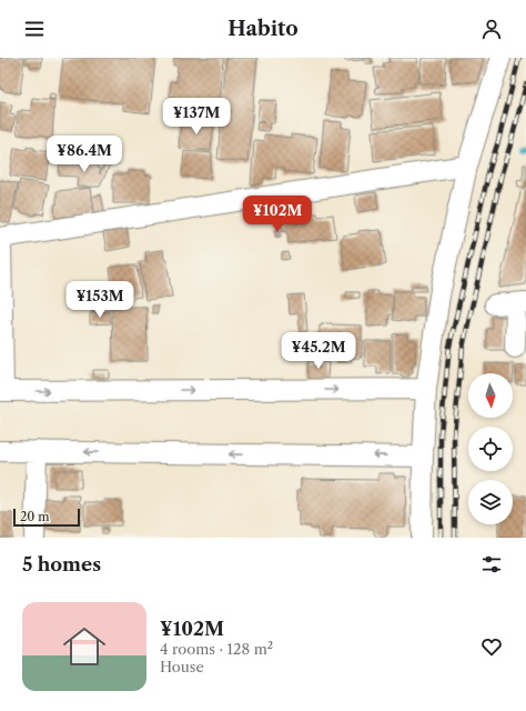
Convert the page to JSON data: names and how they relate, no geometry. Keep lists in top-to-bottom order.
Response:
{
  "scale_bar": "20 m",
  "north": "bottom",
  "page": {
    "header": "Habito",
    "price": [
      "¥137M",
      "¥86.4M",
      "¥102M",
      "¥153M",
      "¥45.2M"
    ],
    "scale": "20 m",
    "heading": "5 homes",
    "list": [
      {
        "name": "¥102M",
        "note": "4 rooms · 128 m² · House"
      }
    ]
  }
}
